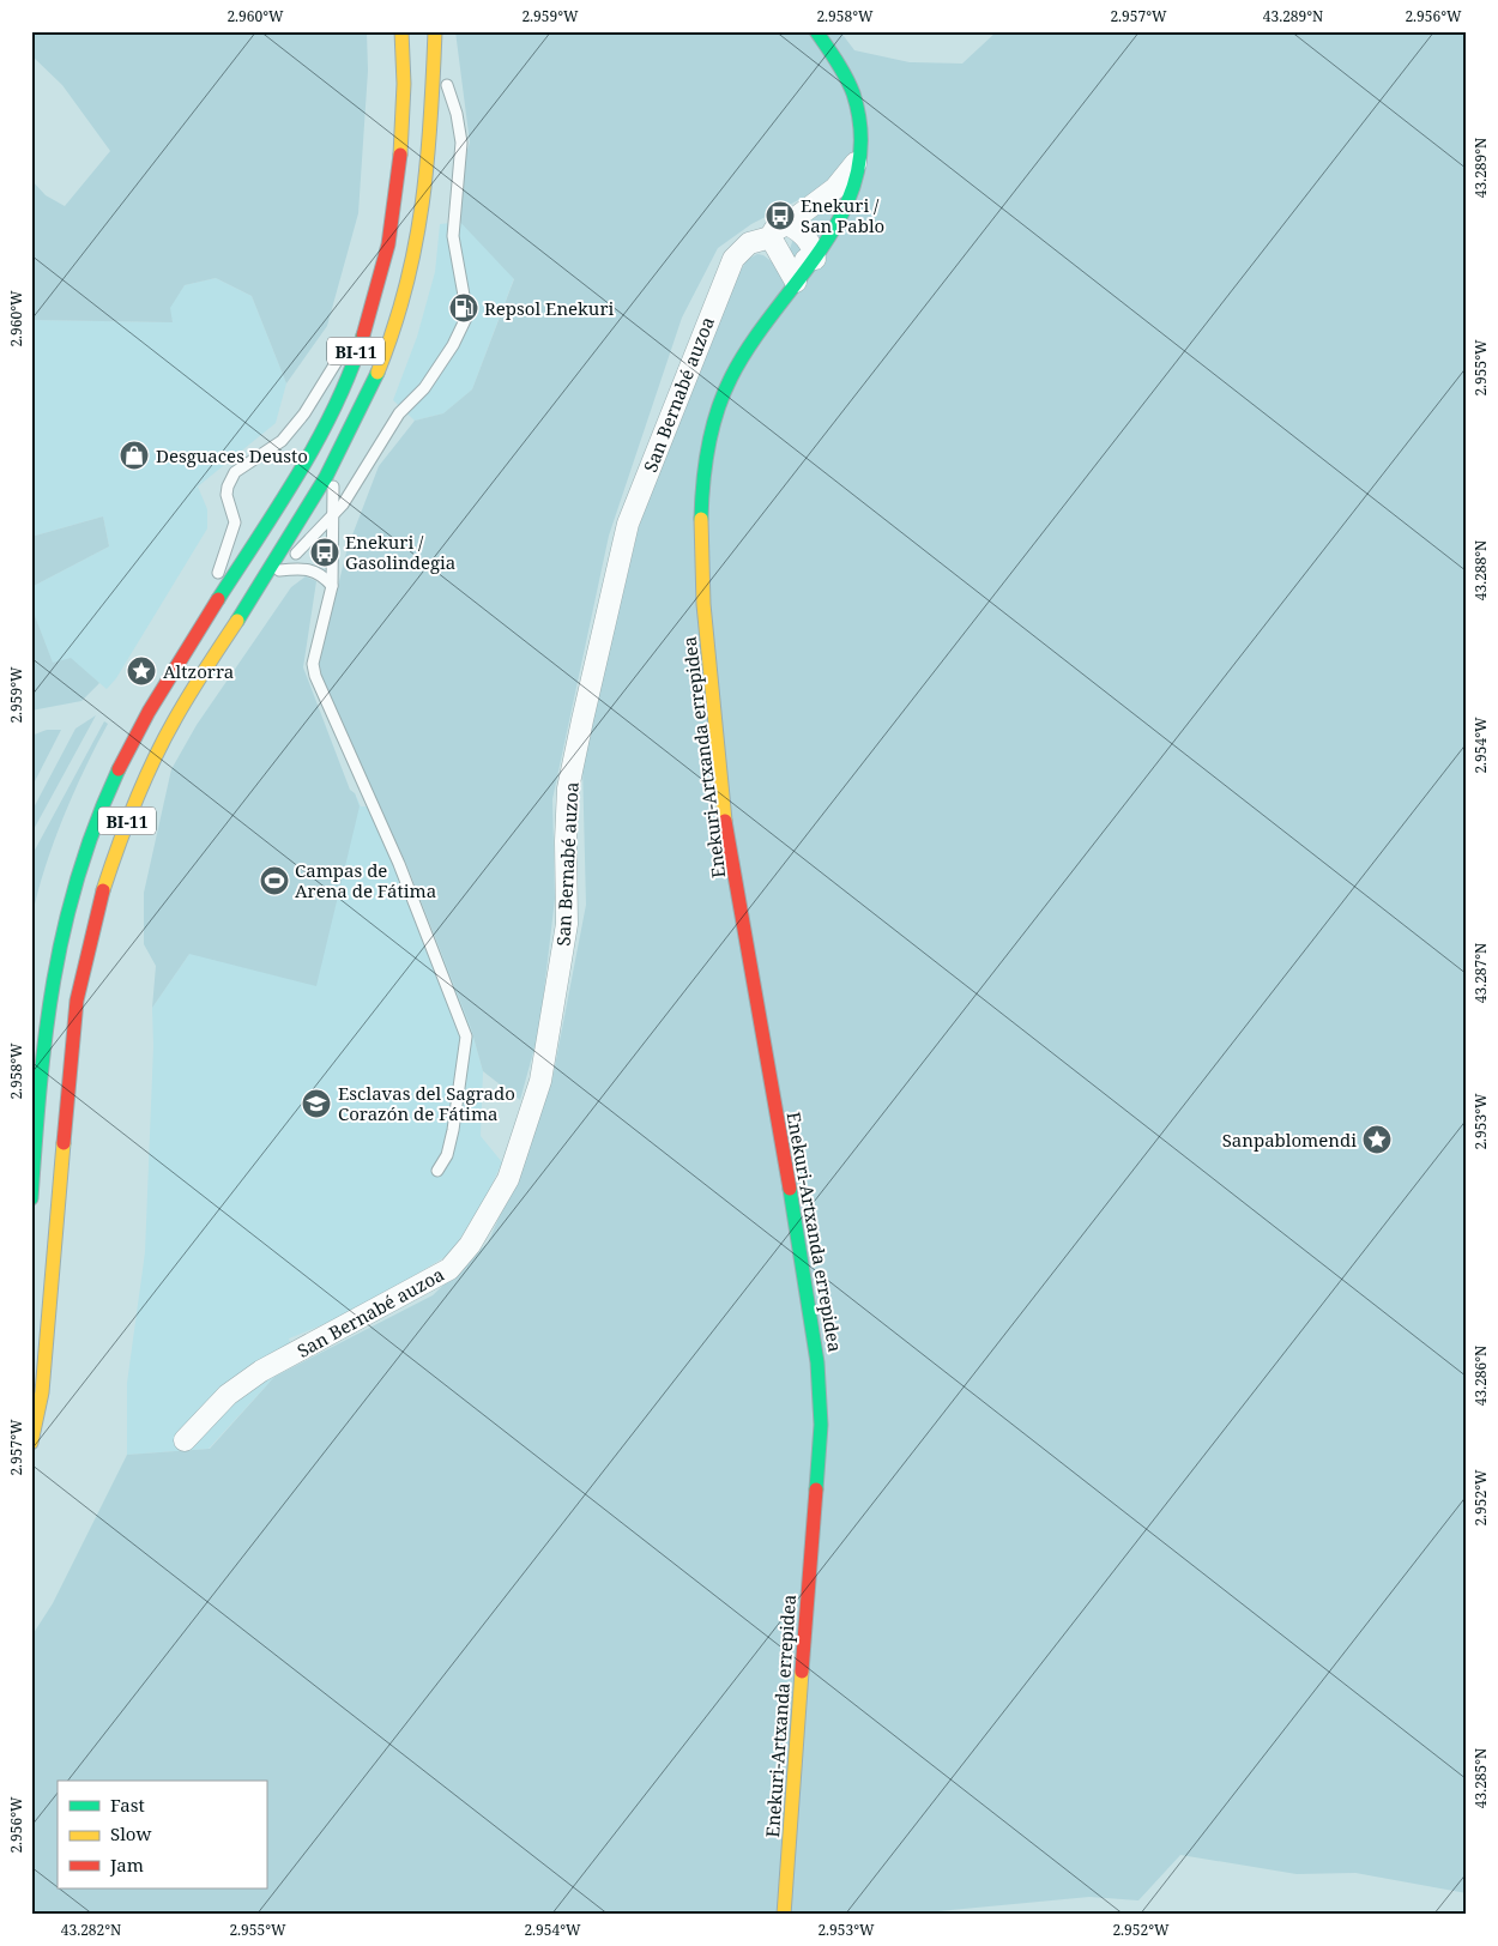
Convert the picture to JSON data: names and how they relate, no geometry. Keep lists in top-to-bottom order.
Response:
{
  "streets": {
    "main road": ["BI-11", "Enekuri-Artxanda errepidea"],
    "street": ["San Bernabé auzoa"]
  },
  "crossings": [
    ["San Bernabé auzoa", "Enekuri-Artxanda errepidea"]
  ],
  "places": {
    "bus stop": ["Enekuri / San Pablo", "Enekuri / Gasolindegia"],
    "fuel station": ["Repsol Enekuri"],
    "shop": ["Desguaces Deusto"],
    "place": ["Altzorra", "Sanpablomendi"],
    "sports": ["Campas de Arena de Fátima"],
    "school or university": ["Esclavas del Sagrado Corazón de Fátima"]
  },
  "legend": ["Fast", "Slow", "Jam"],
  "coordinates": [
    "2.960°W",
    "2.959°W",
    "2.958°W",
    "2.957°W",
    "43.289°N",
    "2.956°W",
    "2.955°W",
    "43.288°N",
    "2.954°W",
    "43.287°N",
    "2.953°W",
    "43.286°N",
    "2.952°W",
    "43.285°N",
    "43.282°N"
  ]
}
